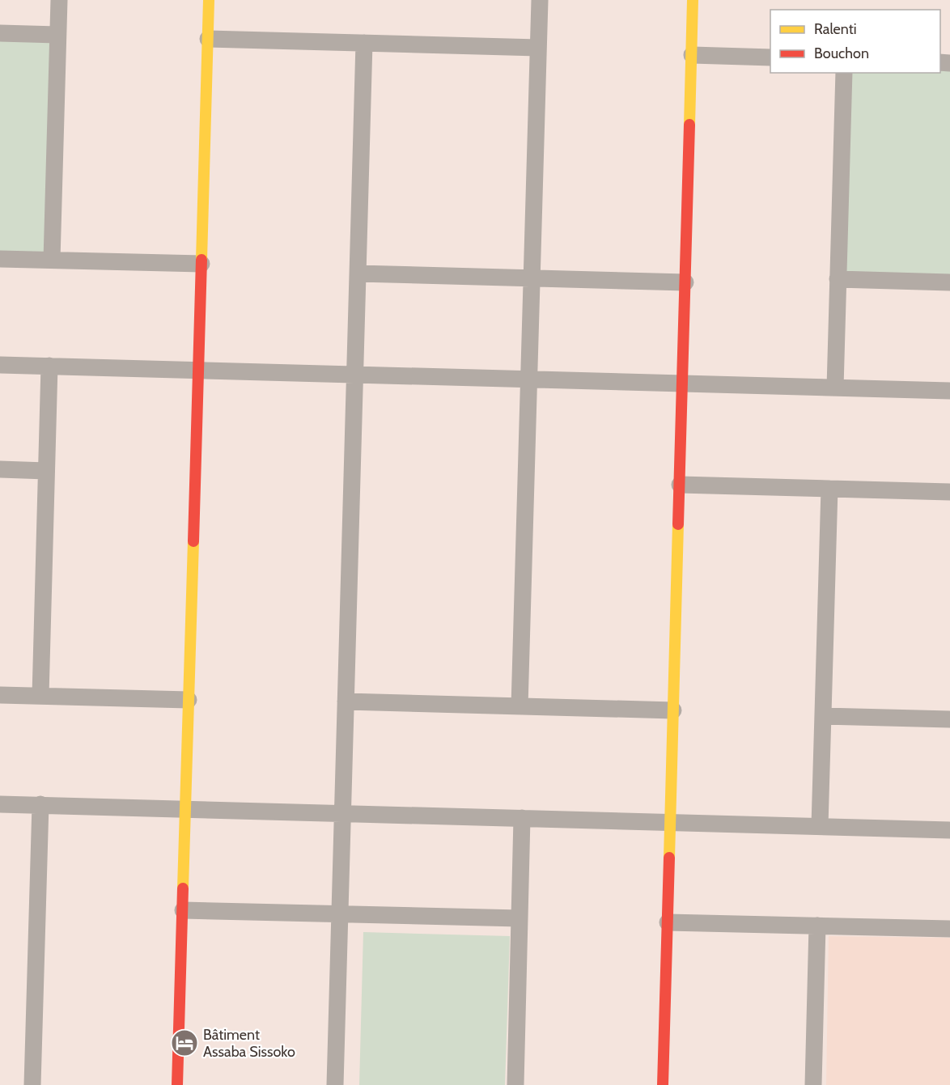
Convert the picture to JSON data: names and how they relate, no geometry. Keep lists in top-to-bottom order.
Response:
{
  "places": {
    "hotel": ["Bâtiment Assaba Sissoko"]
  },
  "legend": ["Ralenti", "Bouchon"]
}
